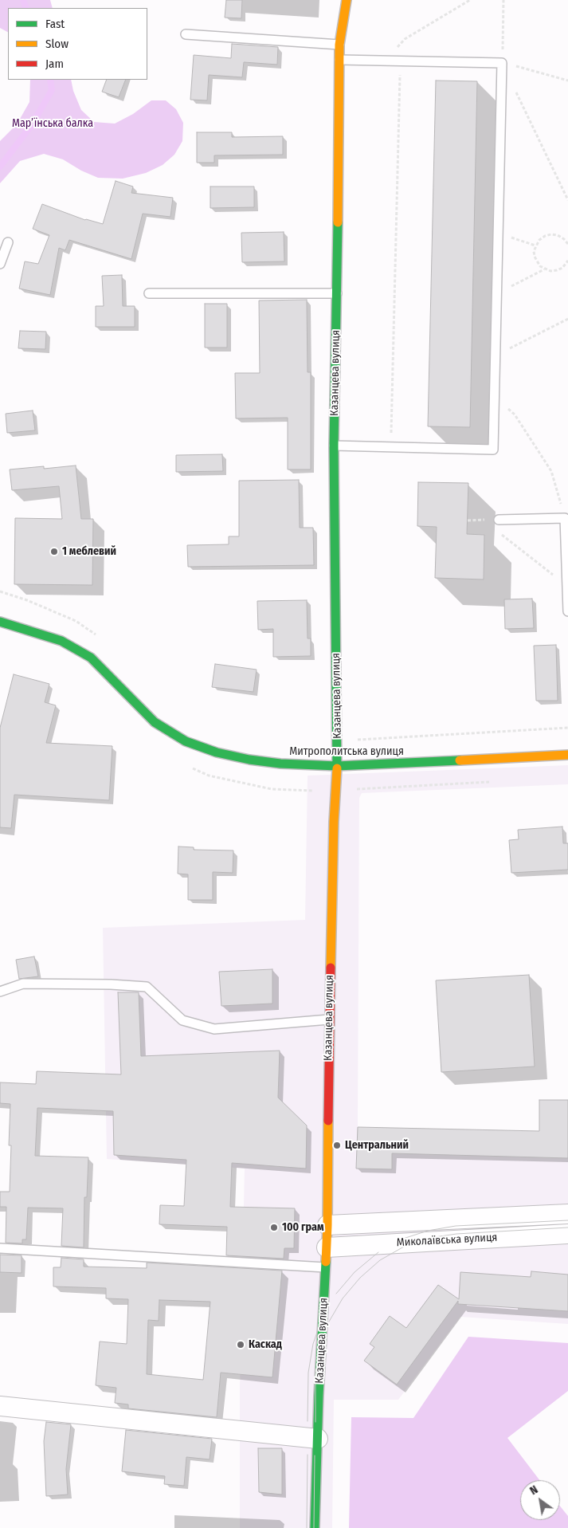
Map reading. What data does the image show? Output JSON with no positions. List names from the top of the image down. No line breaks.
{"streets":{"street":["Казанцева вулиця","Митрополитська вулиця","Миколаївська вулиця"]},"crossings":[["Казанцева вулиця","Митрополитська вулиця"],["Казанцева вулиця","Миколаївська вулиця"]],"parks":["Мар’їнська балка"],"places":["1 меблевий","Центральний","100 грам","Каскад"],"legend":["Fast","Slow","Jam"],"north":"top left"}
